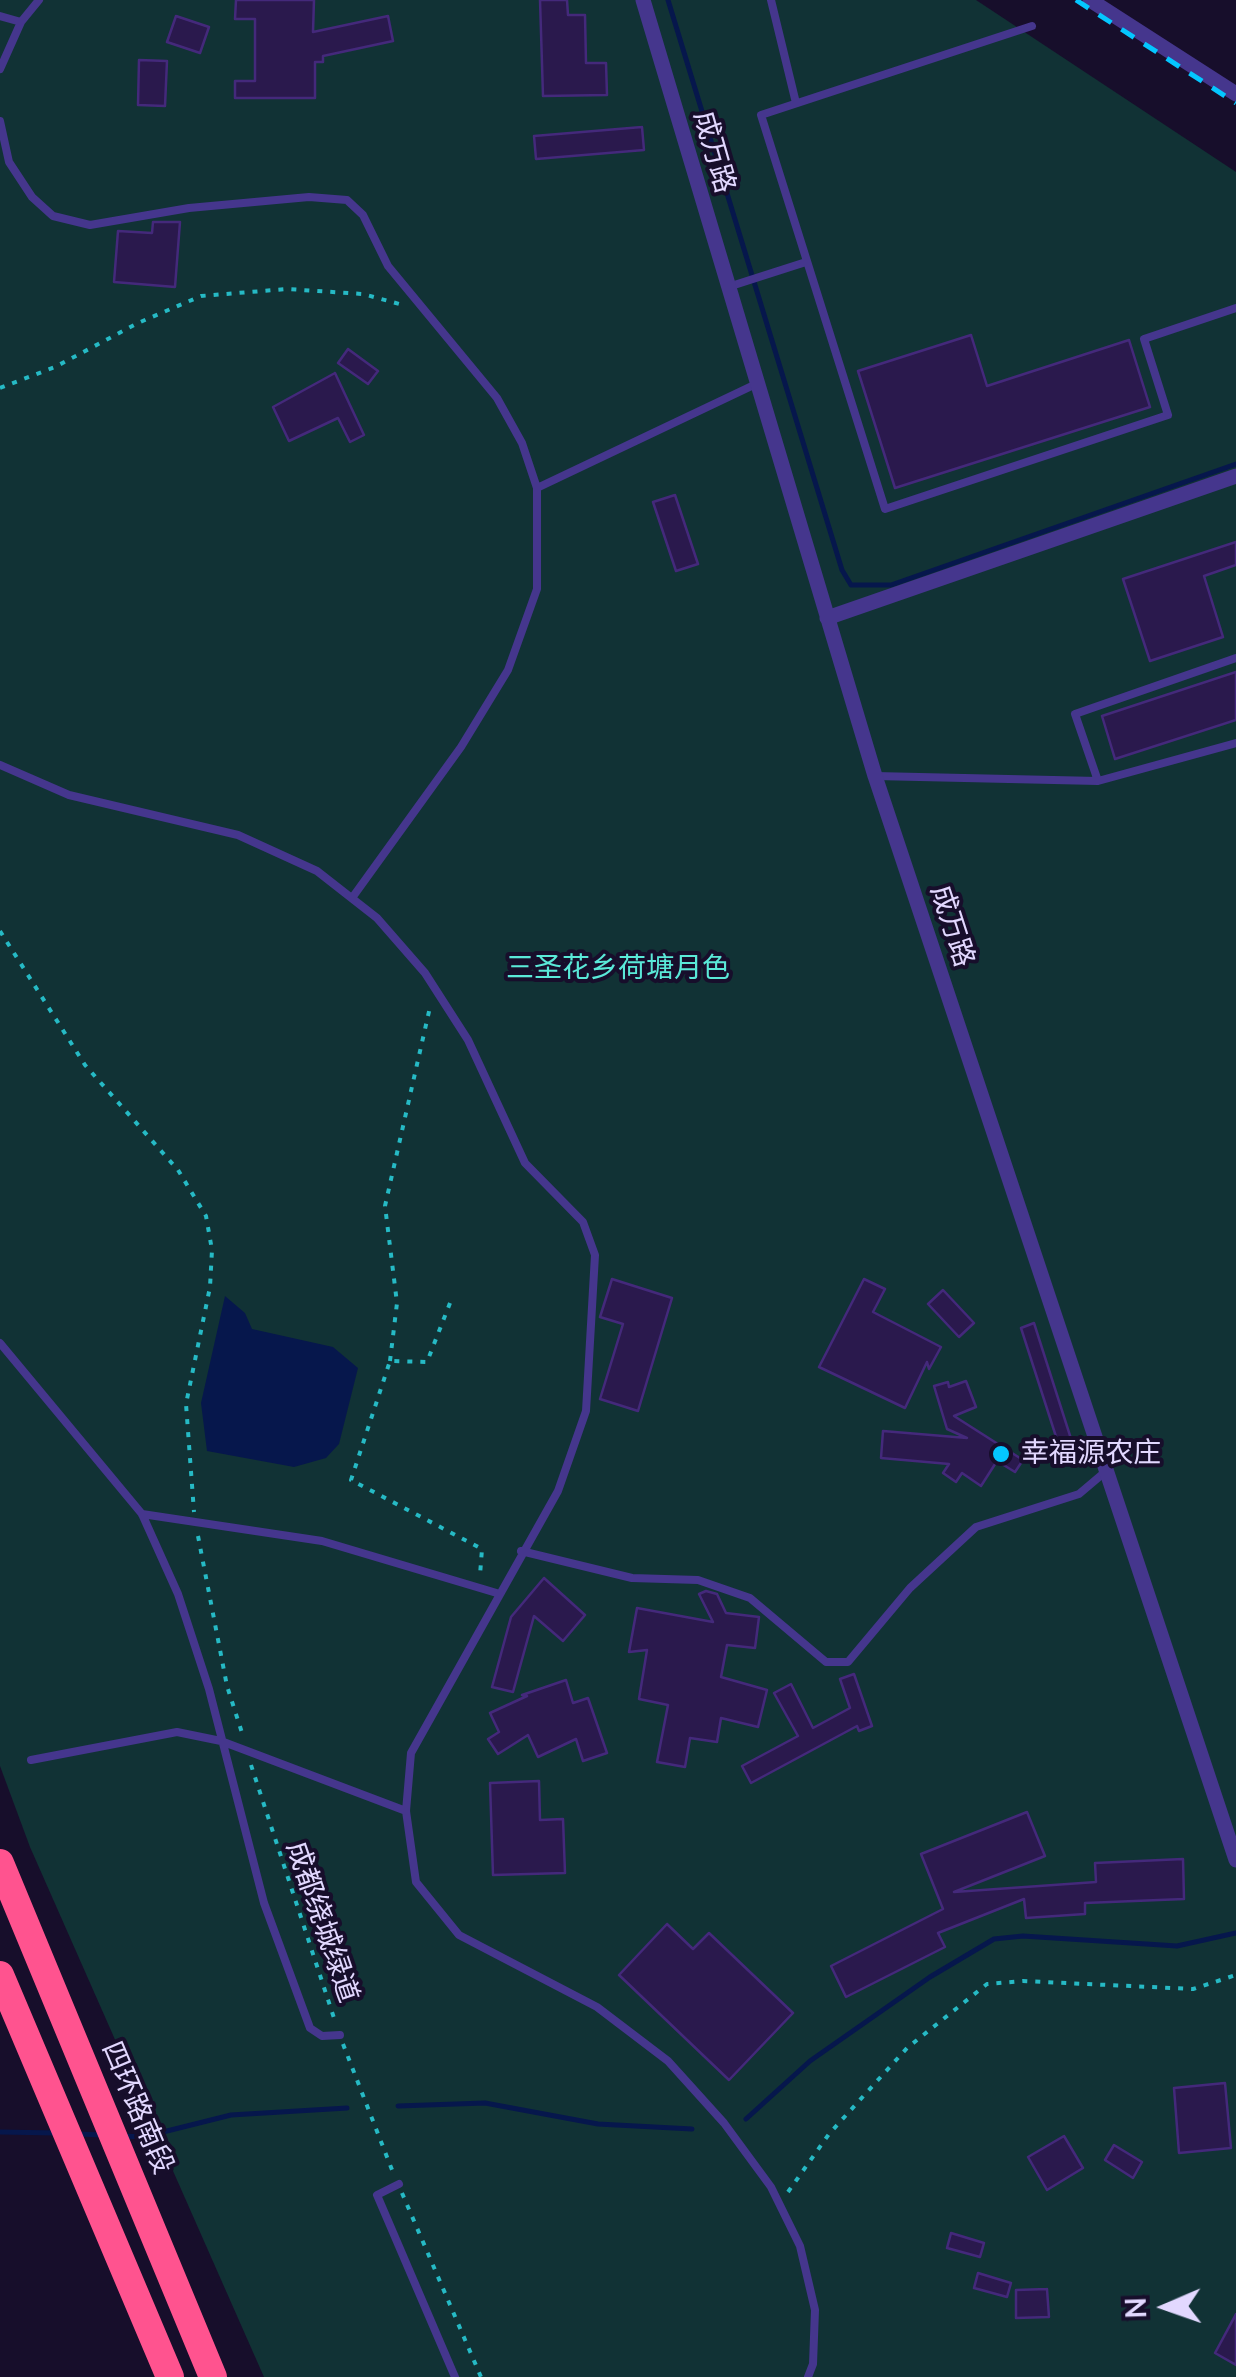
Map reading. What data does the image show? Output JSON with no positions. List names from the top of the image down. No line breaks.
{"streets":{"highway":["四环路南段"],"street":["成万路"],"path":["成都绕城绿道"]},"parks":["三圣花乡荷塘月色"],"places":["幸福源农庄"],"north":"left"}
